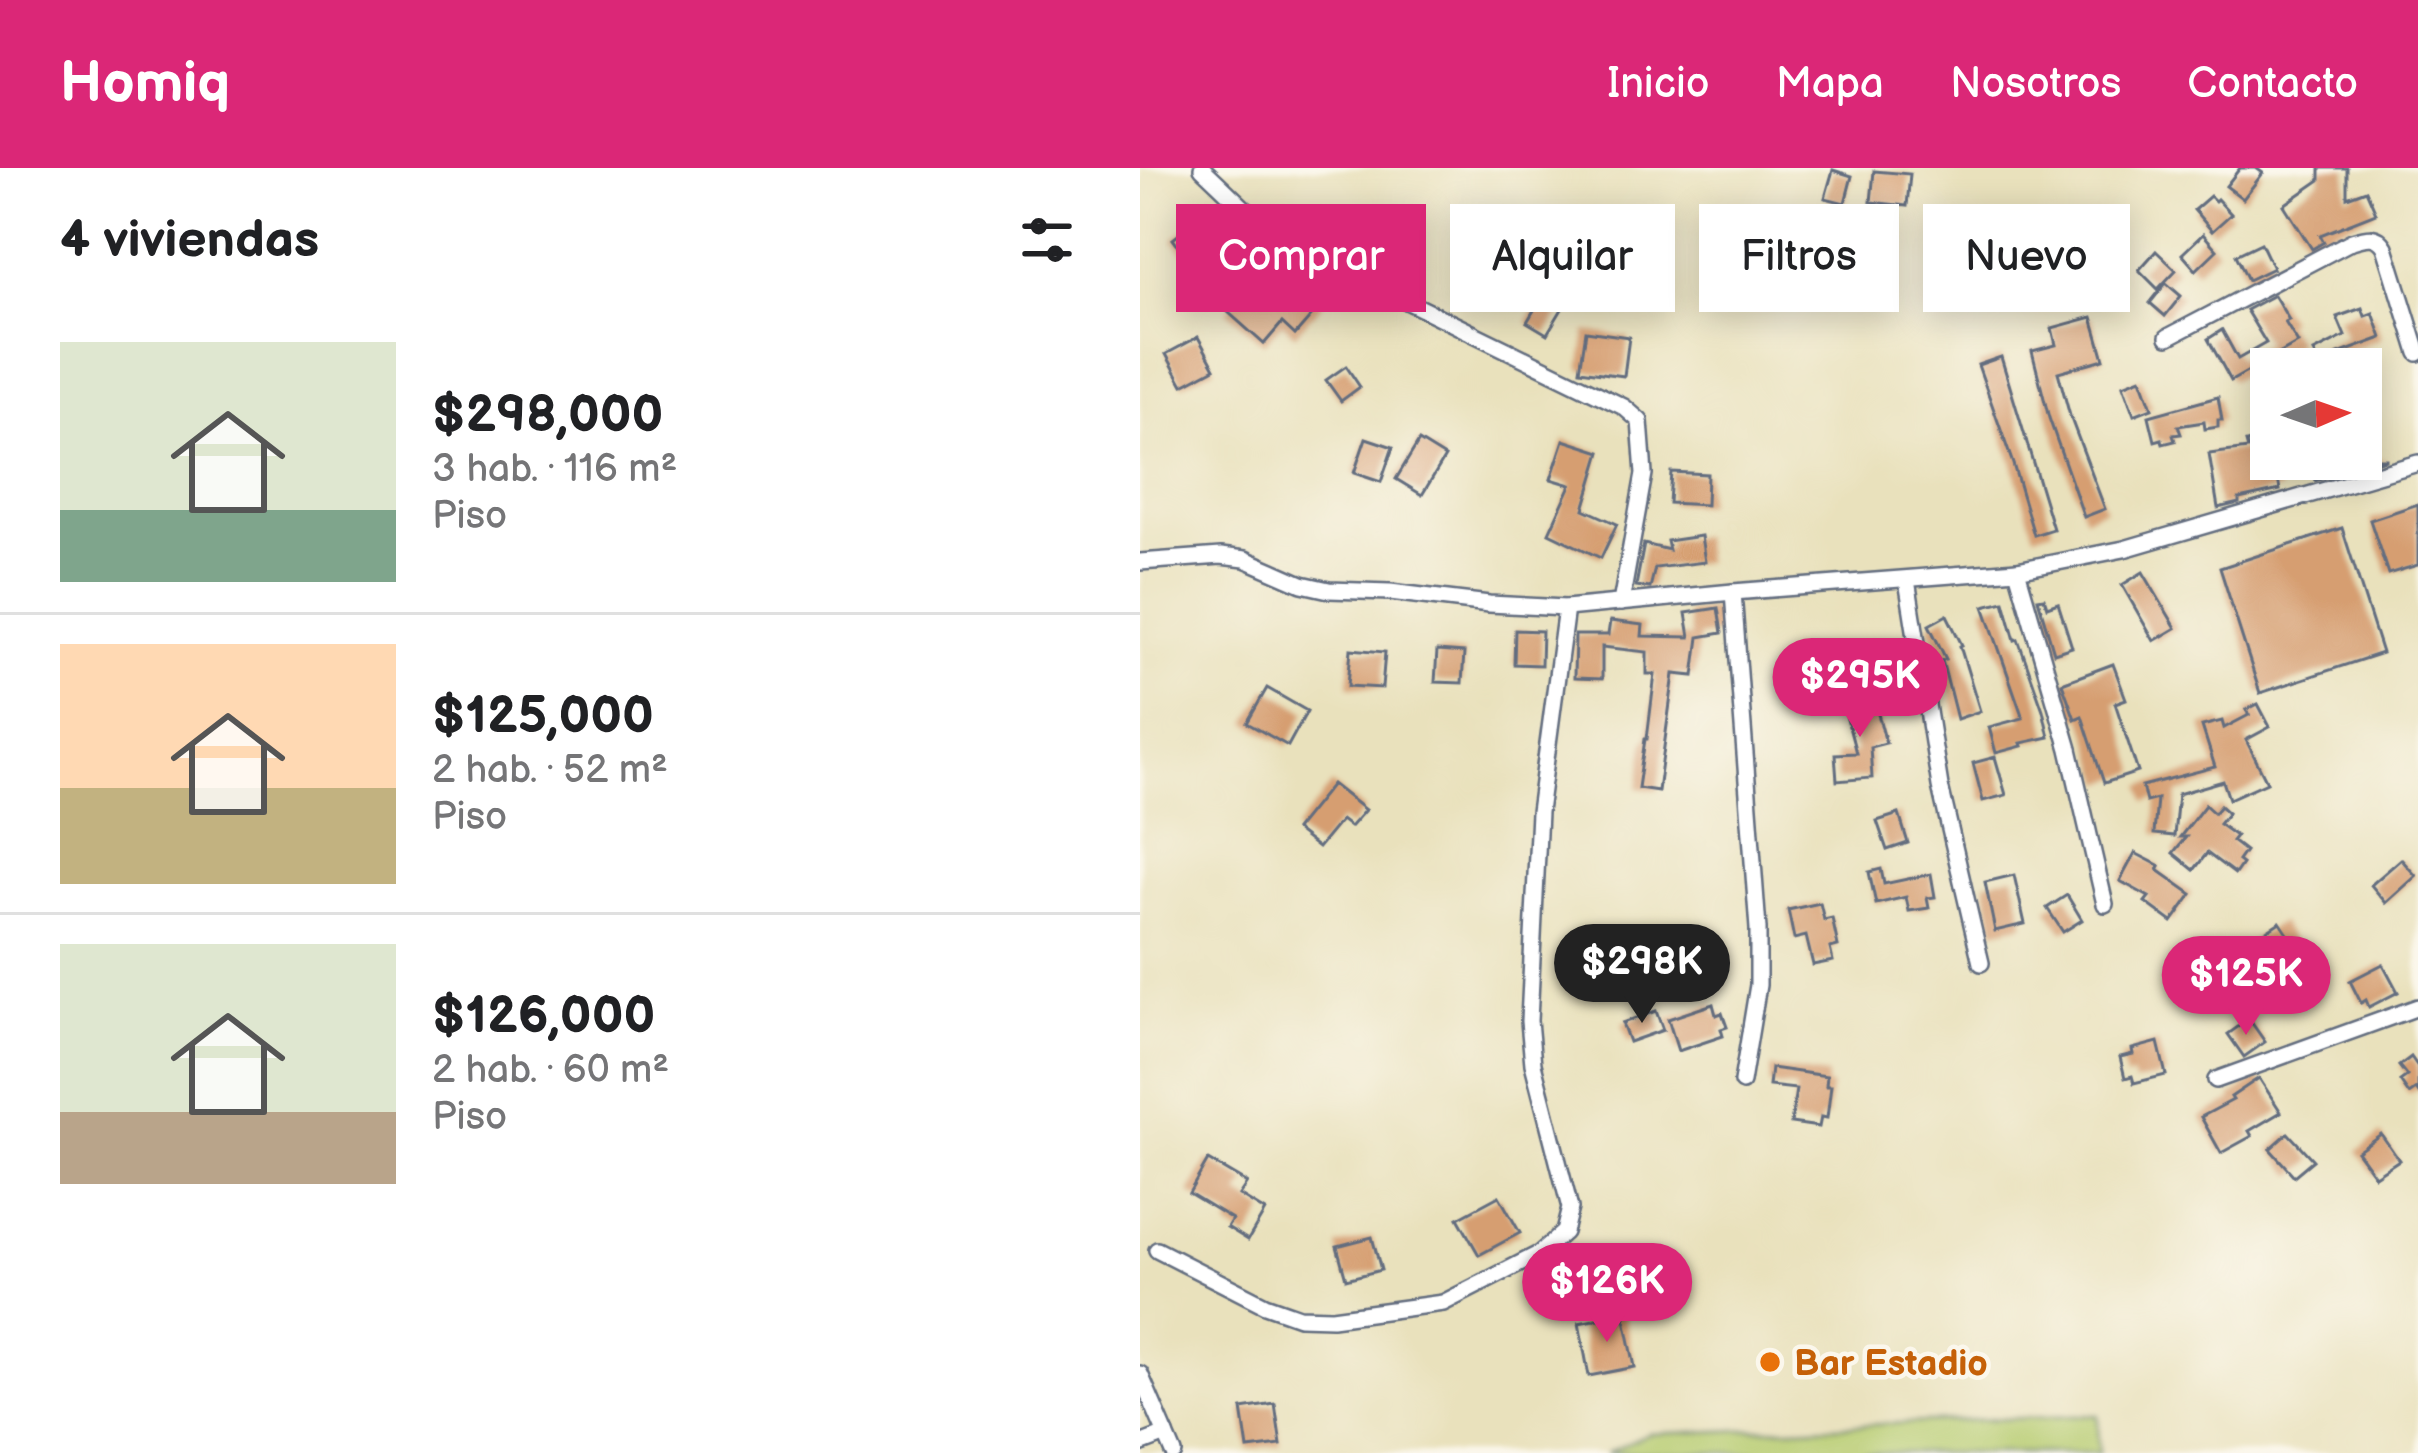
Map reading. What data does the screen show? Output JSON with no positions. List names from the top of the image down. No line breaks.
{"places":["Bar Estadio"],"north":"right","page":{"header":"Homiq","nav":["Inicio","Mapa","Nosotros","Contacto"],"heading":"4 viviendas","chip":["Comprar","Alquilar","Filtros","Nuevo"],"list":[{"name":"$298,000","note":"3 hab. · 116 m² · Piso"},{"name":"$125,000","note":"2 hab. · 52 m² · Piso"},{"name":"$126,000","note":"2 hab. · 60 m² · Piso"}],"price":["$295K","$298K","$125K","$126K"]}}
